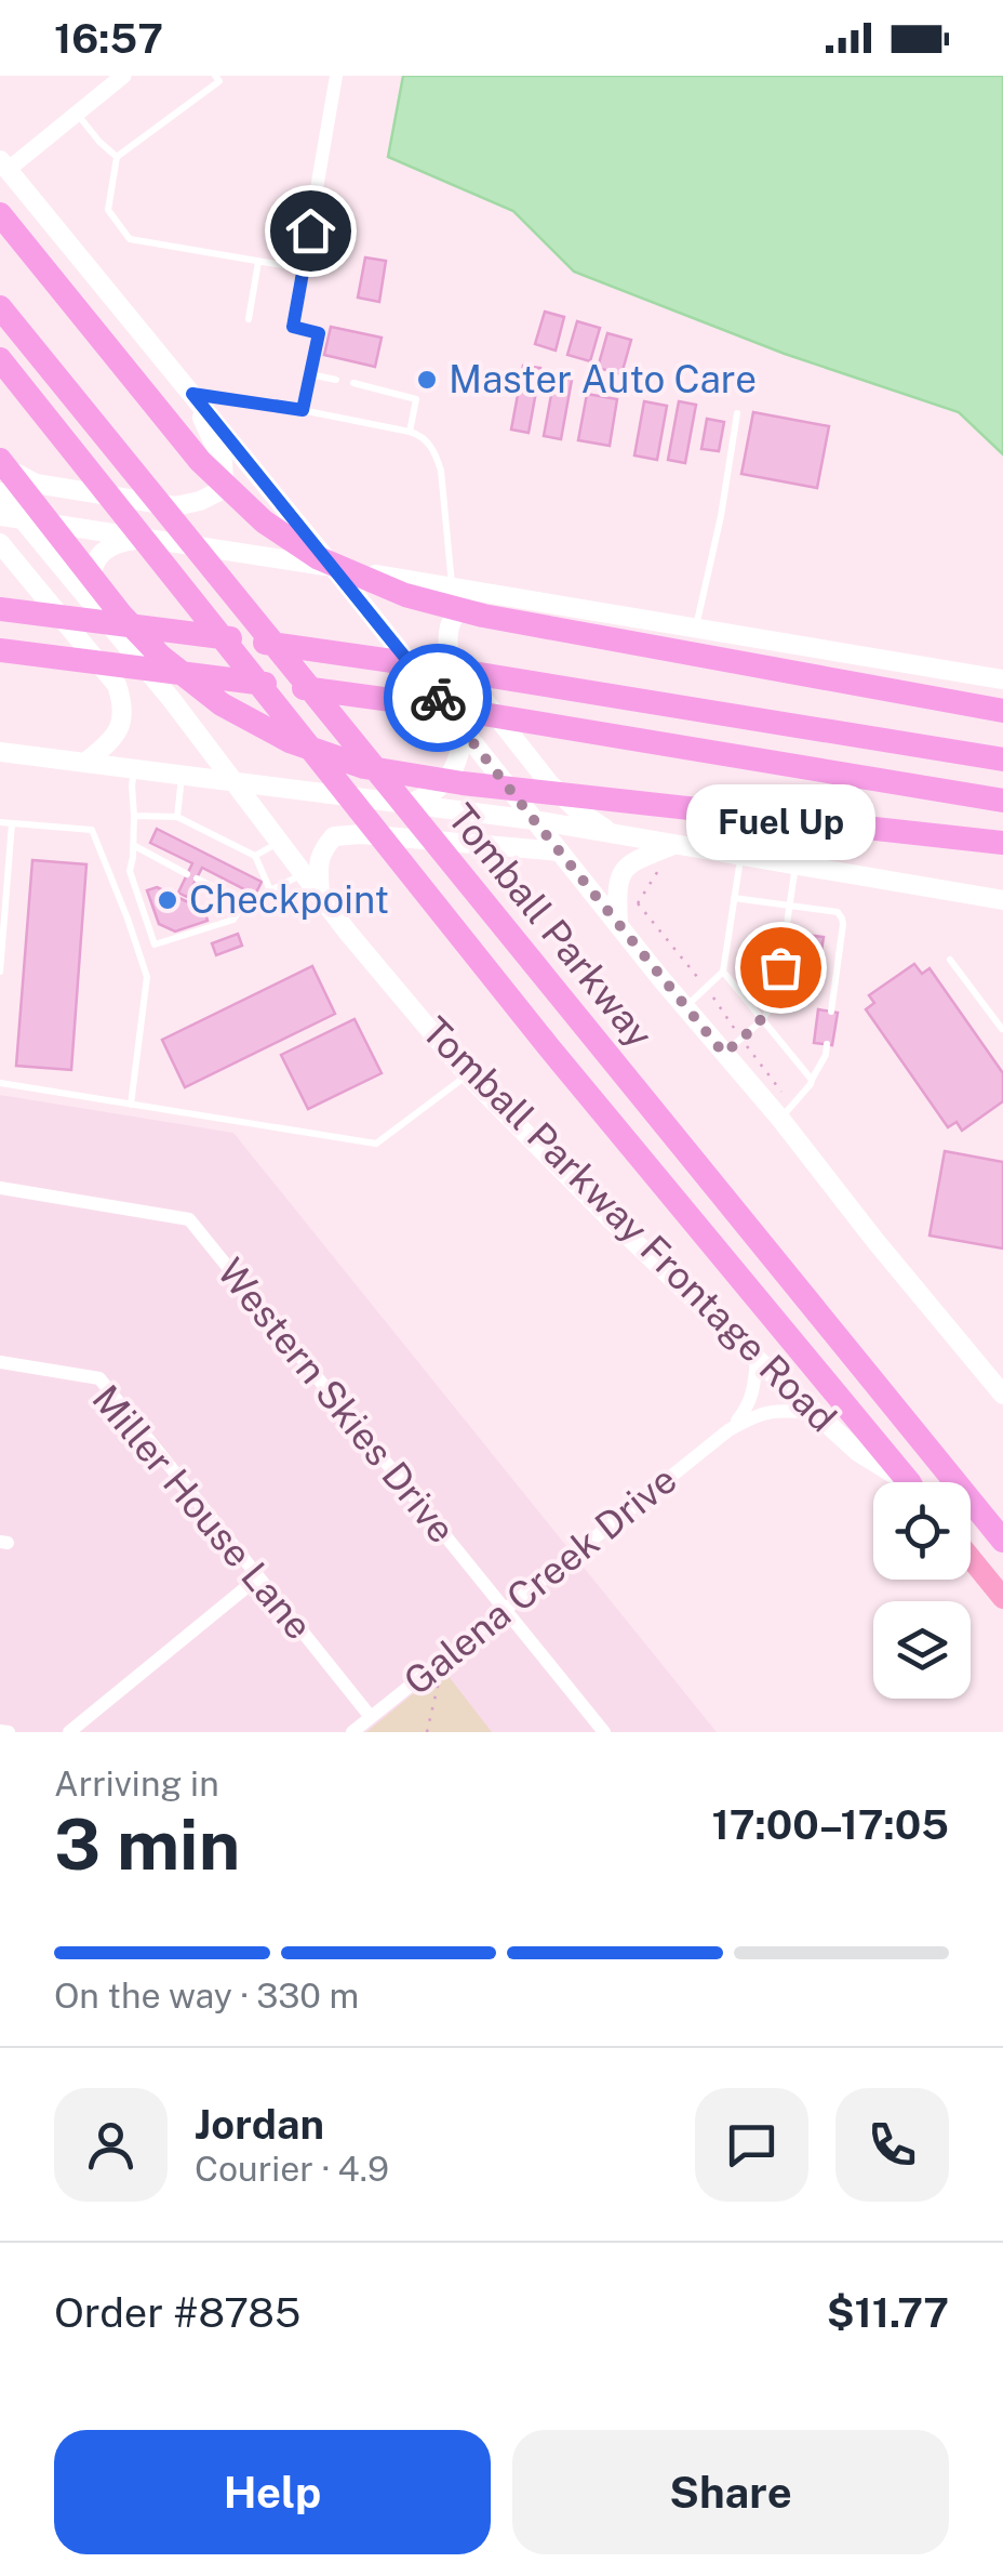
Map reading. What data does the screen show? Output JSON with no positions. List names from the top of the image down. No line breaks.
{"streets":{"highway":["Tomball Parkway"],"main road":["Tomball Parkway Frontage Road"],"street":["Western Skies Drive","Miller House Lane","Galena Creek Drive"]},"crossings":[["Tomball Parkway Frontage Road","Galena Creek Drive"],["Western Skies Drive","Galena Creek Drive"],["Miller House Lane","Galena Creek Drive"]],"places":["Master Auto Care","Checkpoint","Fuel Up"],"page":{"status":"16:57","bubble":"Fuel Up","heading":["3 min","Arriving in","17:00–17:05"],"panel":["Jordan","Courier · 4.9","Order #8785","$11.77"],"bar":"On the way · 330 m","buttons":["Help","Share"]}}
